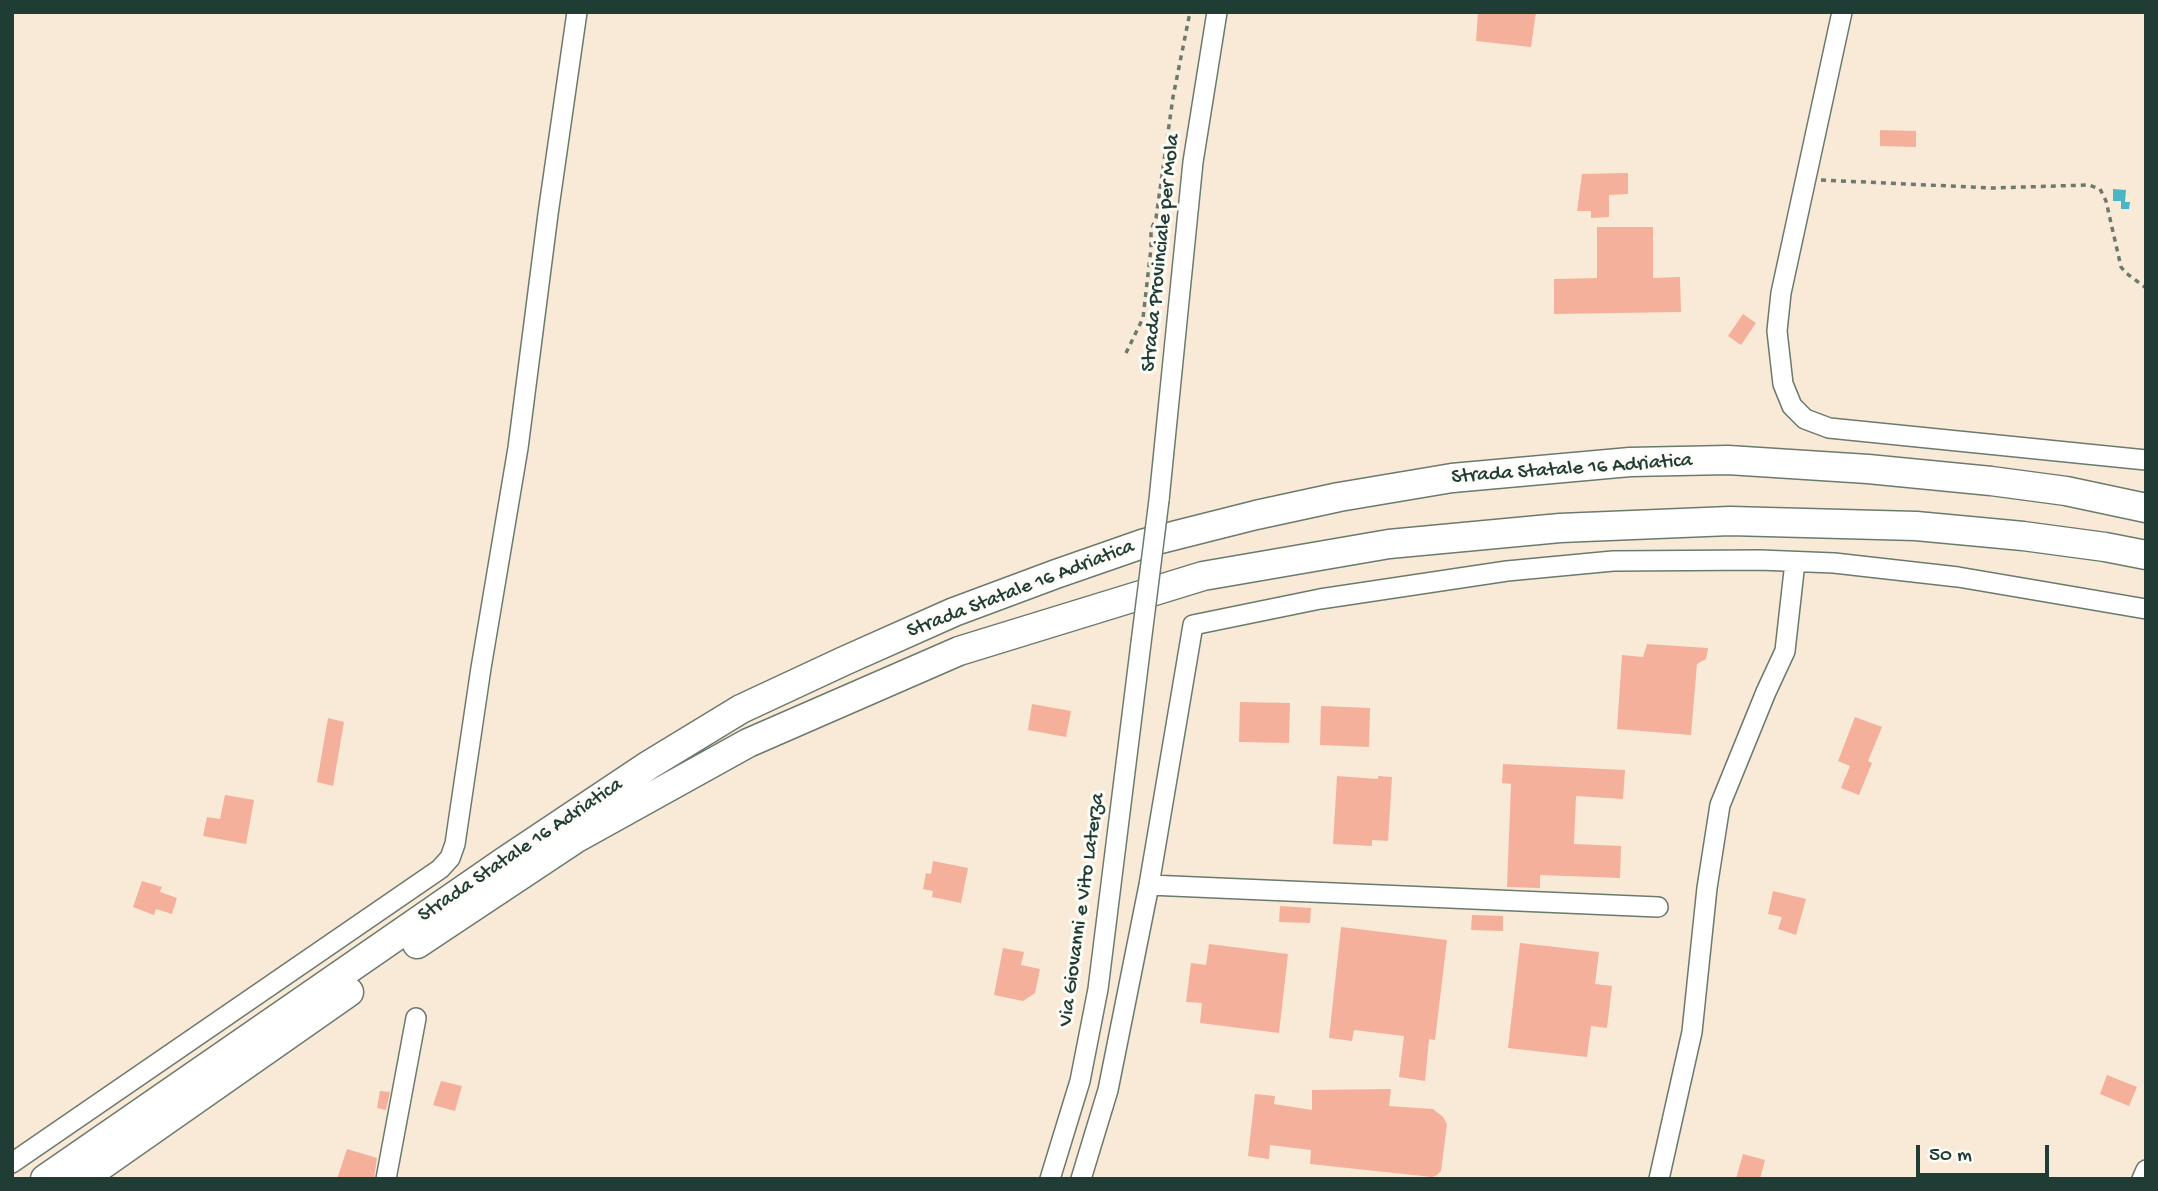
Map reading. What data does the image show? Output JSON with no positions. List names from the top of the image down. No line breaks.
{"streets":{"highway":["Strada Statale 16 Adriatica"],"street":["Strada Provinciale per Mola","Via Giovanni e Vito Laterza"]},"crossings":[["Strada Provinciale per Mola","Via Giovanni e Vito Laterza"]],"scale_bar":"50 m"}
